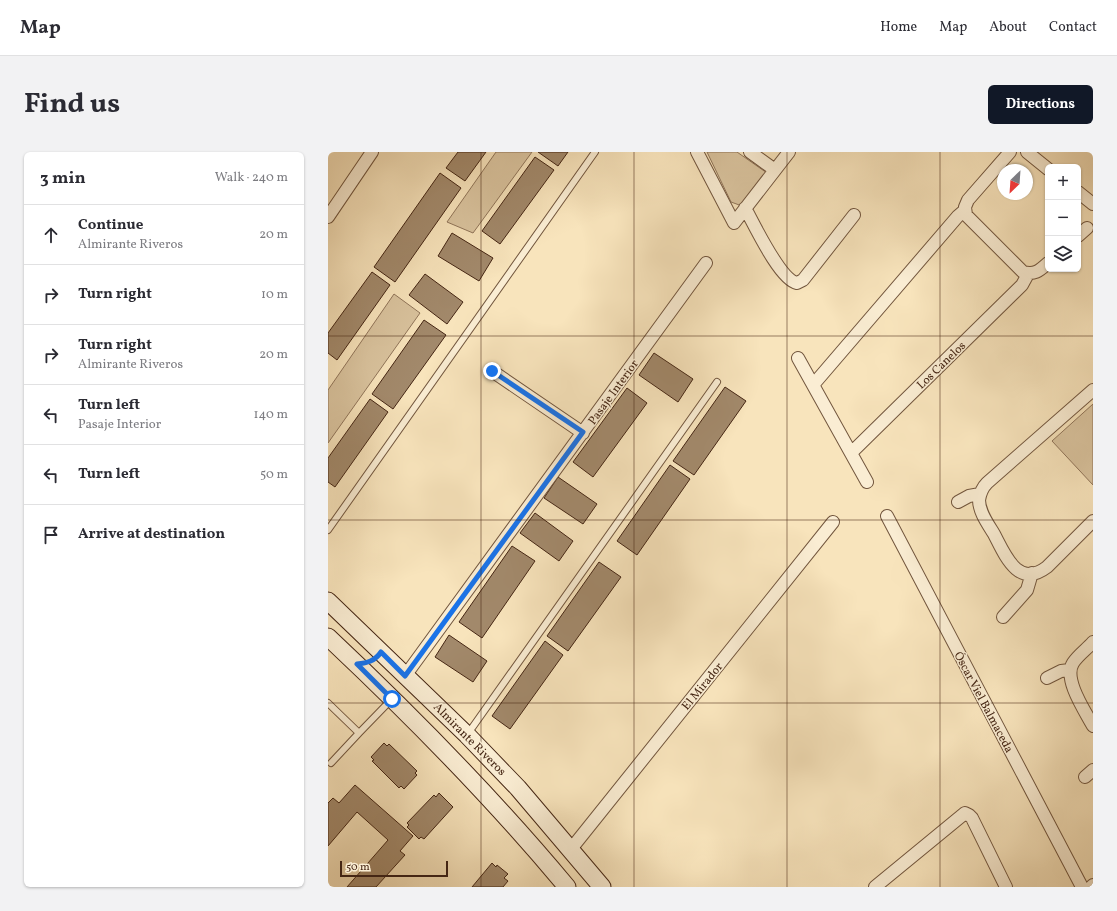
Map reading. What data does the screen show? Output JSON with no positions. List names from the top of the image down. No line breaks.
{"streets":{"main road":["Almirante Riveros"],"street":["Los Canelos","Pasaje Interior","El Mirador","Óscar Viel Balmaceda"]},"crossings":[["Pasaje Interior","Almirante Riveros"],["El Mirador","Almirante Riveros"]],"scale_bar":"50 m","north":"bottom left","page":{"header":"Map","nav":["Home","Map","About","Contact"],"title":"Find us","buttons":"Directions","heading":["3 min","Walk · 240 m"],"map_buttons":["+","−"],"list":[["Continue","Almirante Riveros","20 m"],["Turn right","10 m"],["Turn right","Almirante Riveros","20 m"],["Turn left","Pasaje Interior","140 m"],["Turn left","50 m"],"Arrive at destination"],"scale":"50 m"}}
